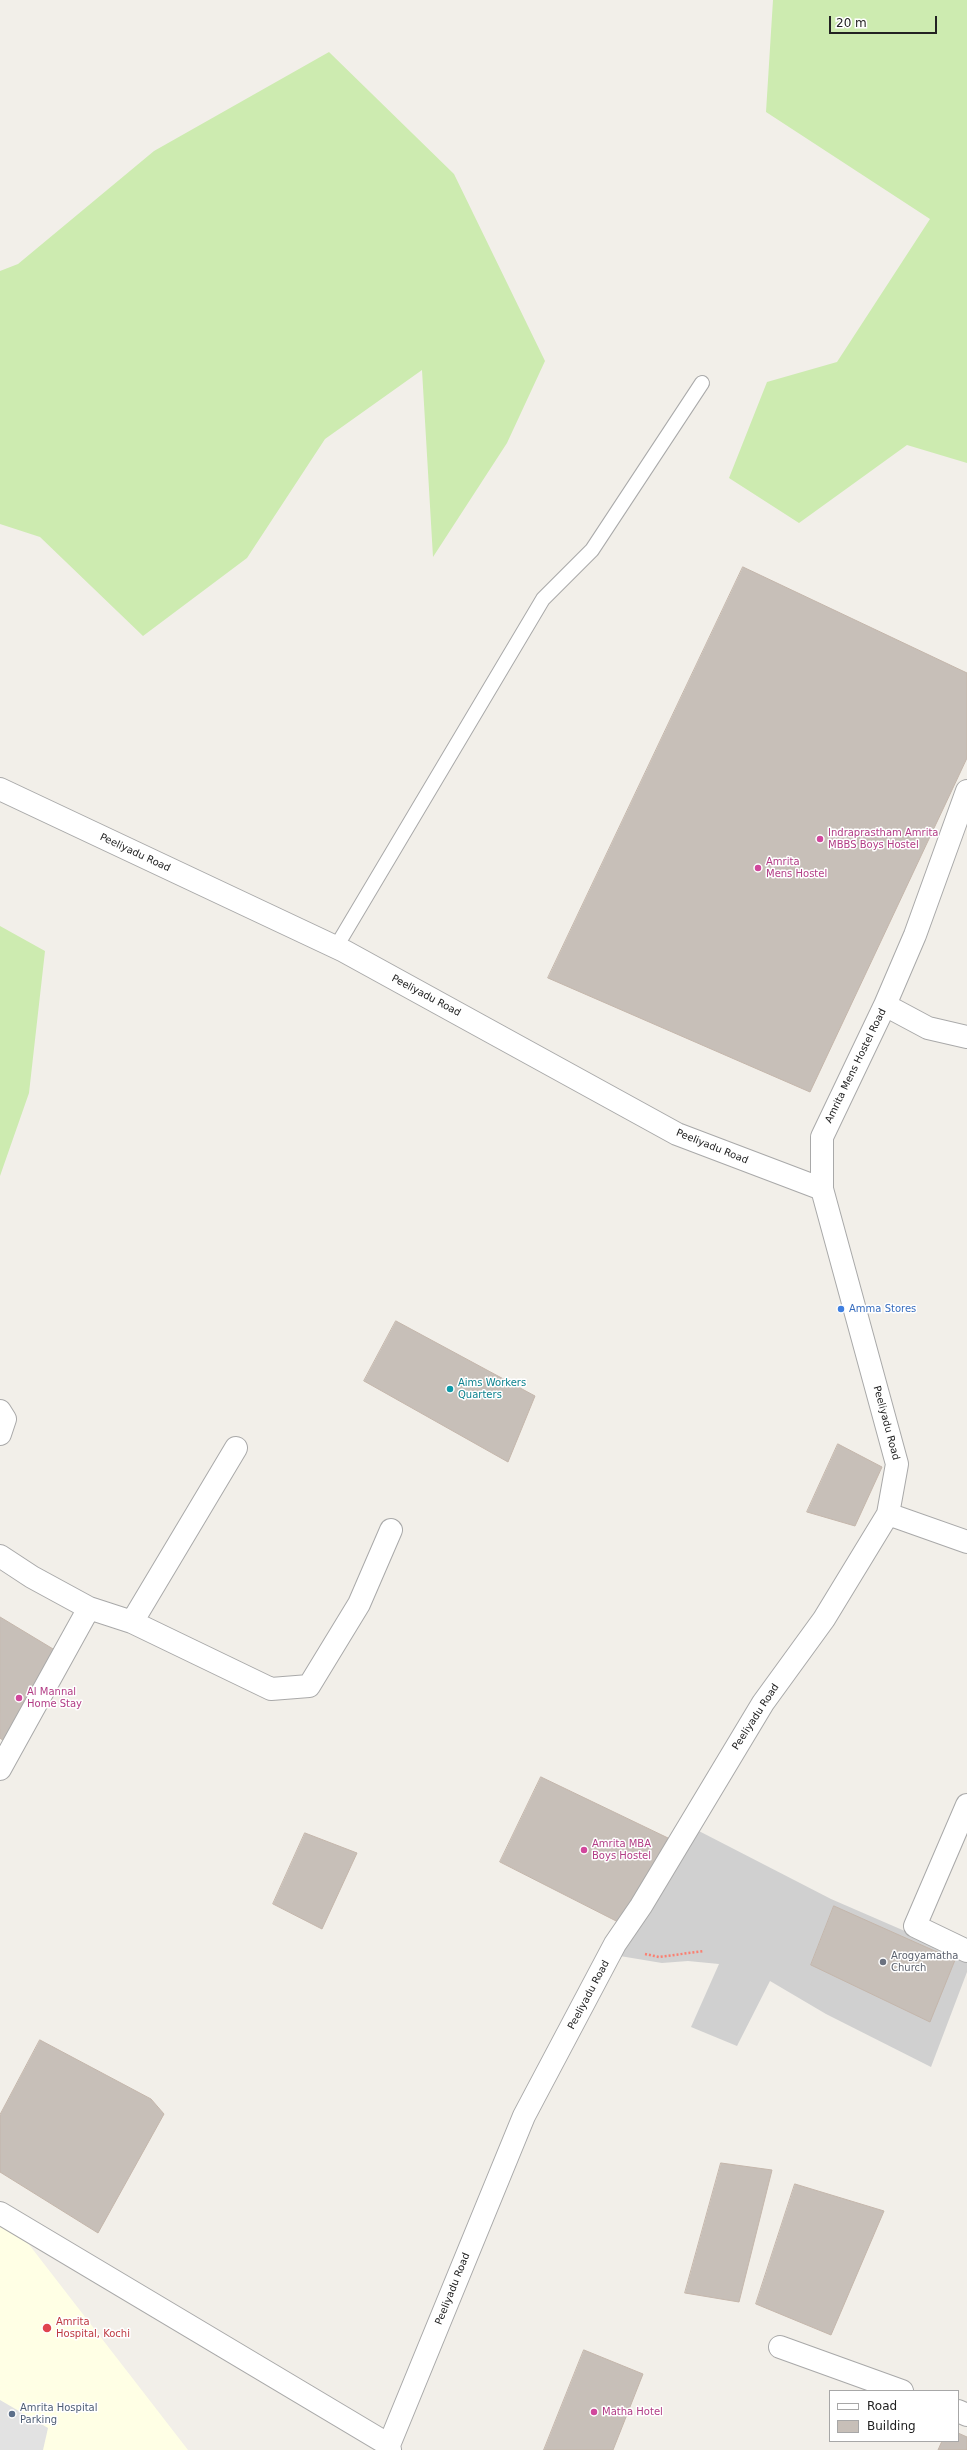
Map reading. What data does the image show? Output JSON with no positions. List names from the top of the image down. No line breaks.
{"streets":{"street":["Peeliyadu Road","Amrita Mens Hostel Road"]},"crossings":[["Peeliyadu Road","Amrita Mens Hostel Road"]],"places":["Indraprastham Amrita MBBS Boys Hostel","Amrita Mens Hostel","Amma Stores","Aims Workers Quarters","Al Mannal Home Stay","Amrita MBA Boys Hostel","Arogyamatha Church","Amrita Hospital, Kochi","Matha Hotel","Amrita Hospital Parking"],"legend":["Road","Building"],"scale_bar":"20 m"}
